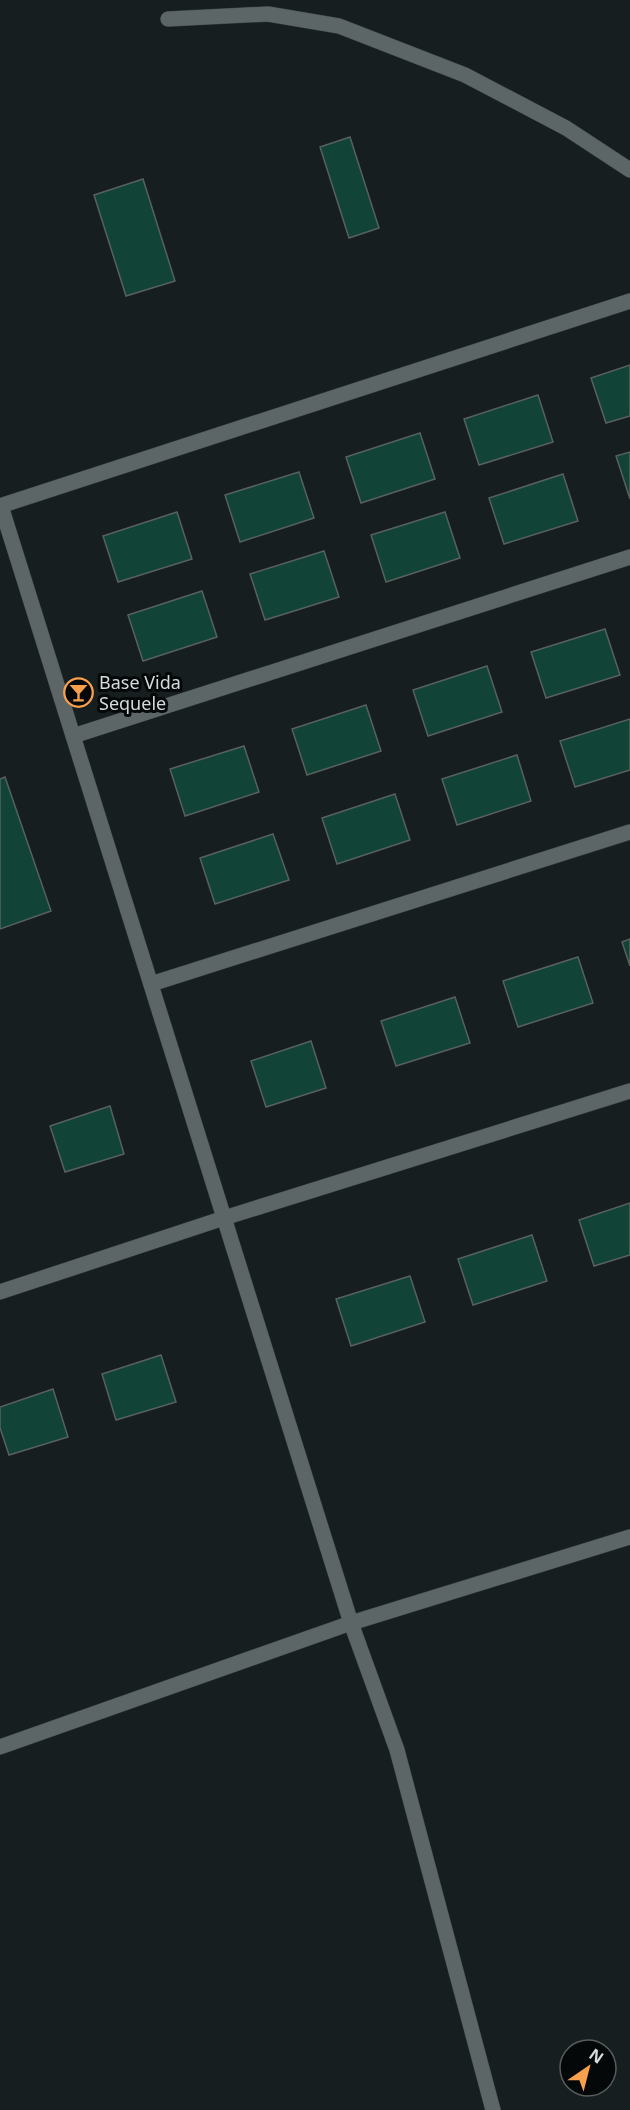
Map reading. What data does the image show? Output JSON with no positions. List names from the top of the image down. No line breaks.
{"places":{"bar":["Base Vida Sequele"]},"north":"top right"}
